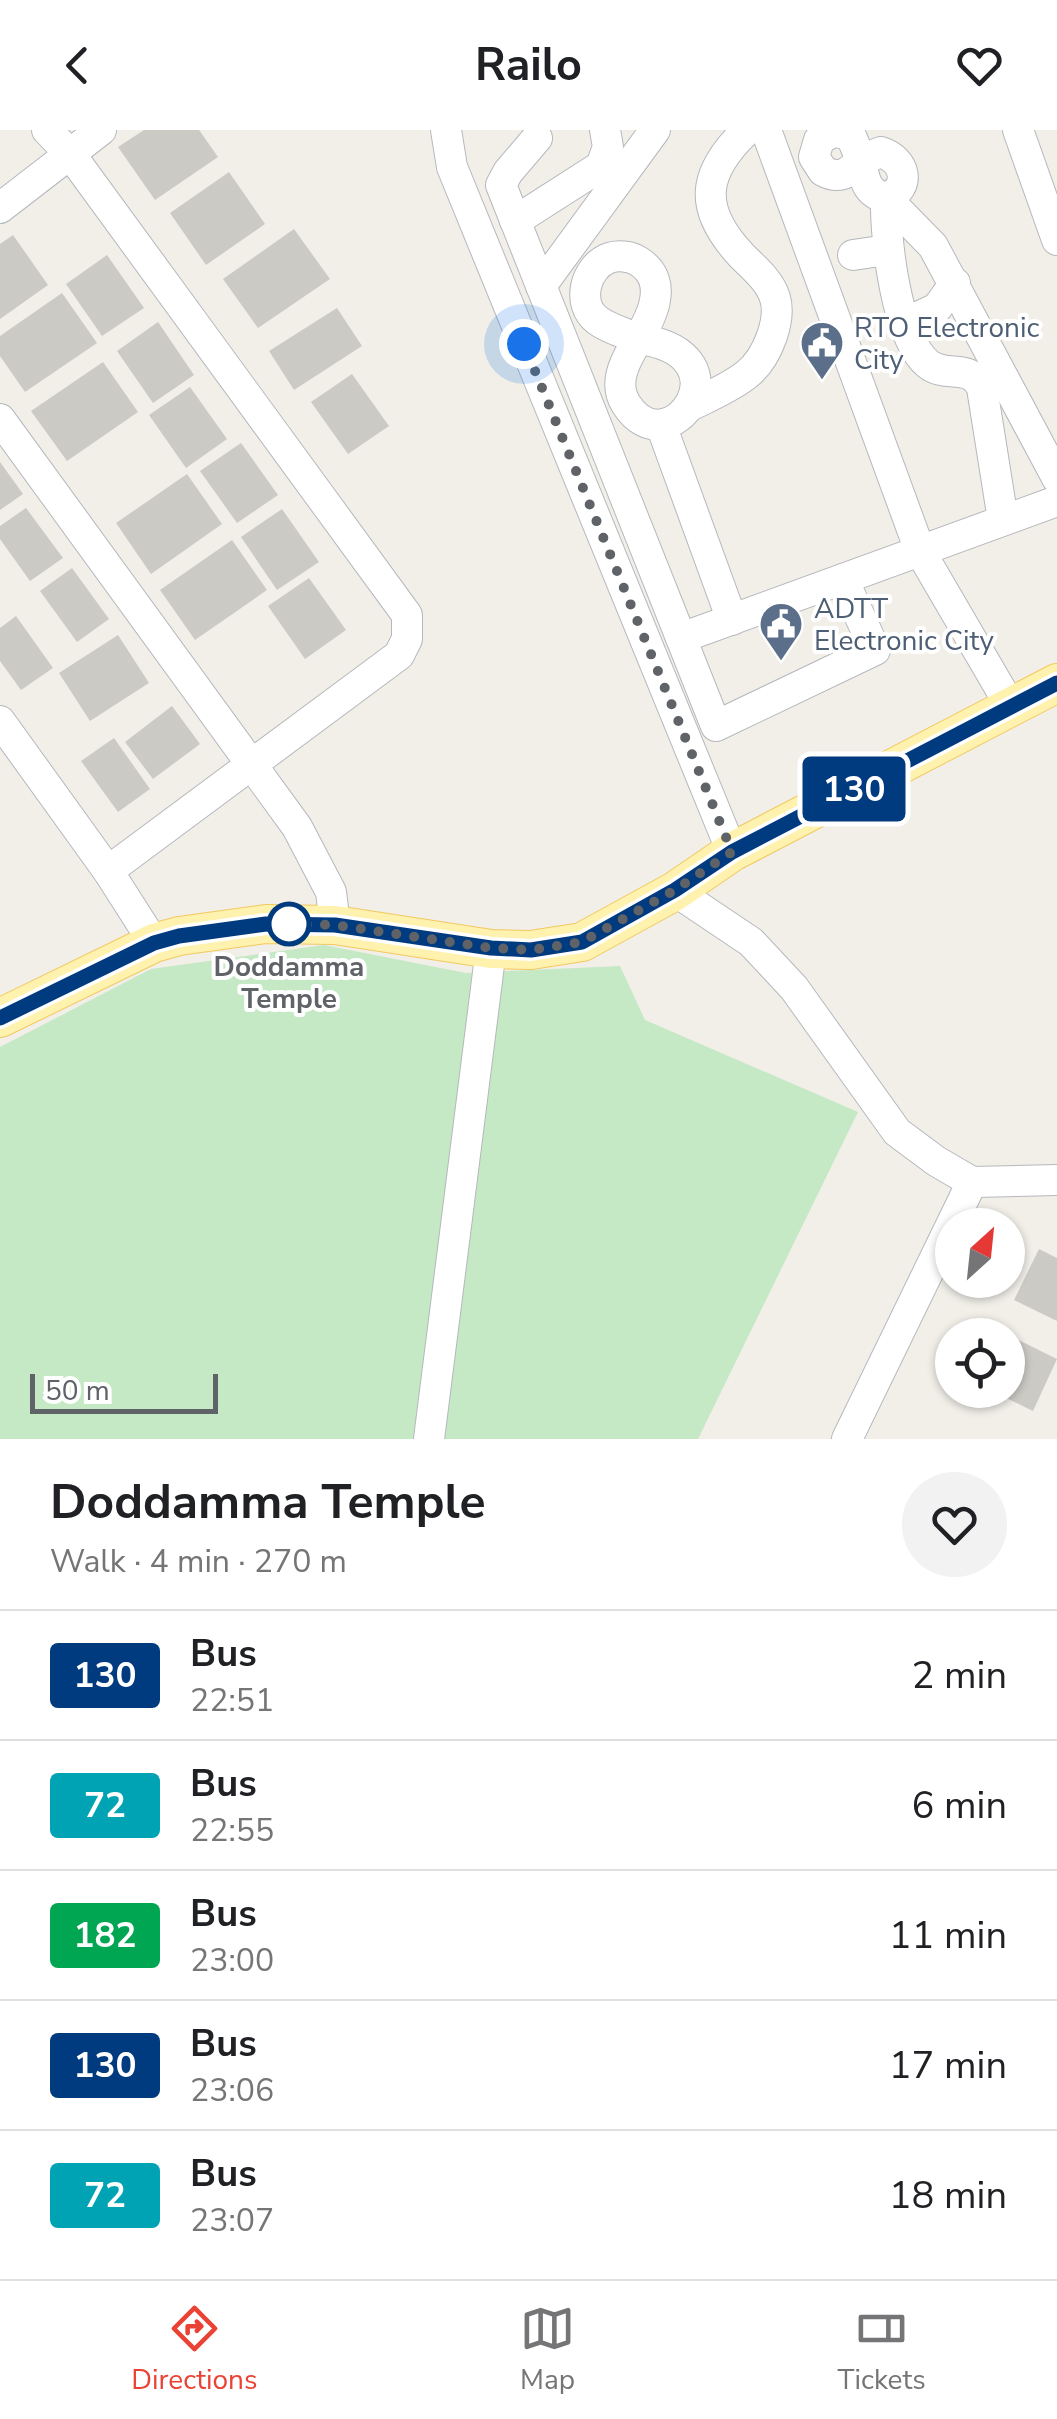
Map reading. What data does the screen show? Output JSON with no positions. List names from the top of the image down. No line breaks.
{"places":{"public building":["RTO Electronic City","ADTT Electronic City"],"other":["Doddamma Temple"]},"lines":["bus line 130"],"scale_bar":"50 m","north":"top right","page":{"header":"Railo","on_map":"130","scale":"50 m","heading":["Doddamma Temple","Walk · 4 min · 270 m"],"list":[{"mark":"130","name":"Bus","note":"22:51","value":"2 min"},{"mark":"72","name":"Bus","note":"22:55","value":"6 min"},{"mark":"182","name":"Bus","note":"23:00","value":"11 min"},{"mark":"130","name":"Bus","note":"23:06","value":"17 min"},{"mark":"72","name":"Bus","note":"23:07","value":"18 min"}],"tabs":["Directions","Map","Tickets"]}}
